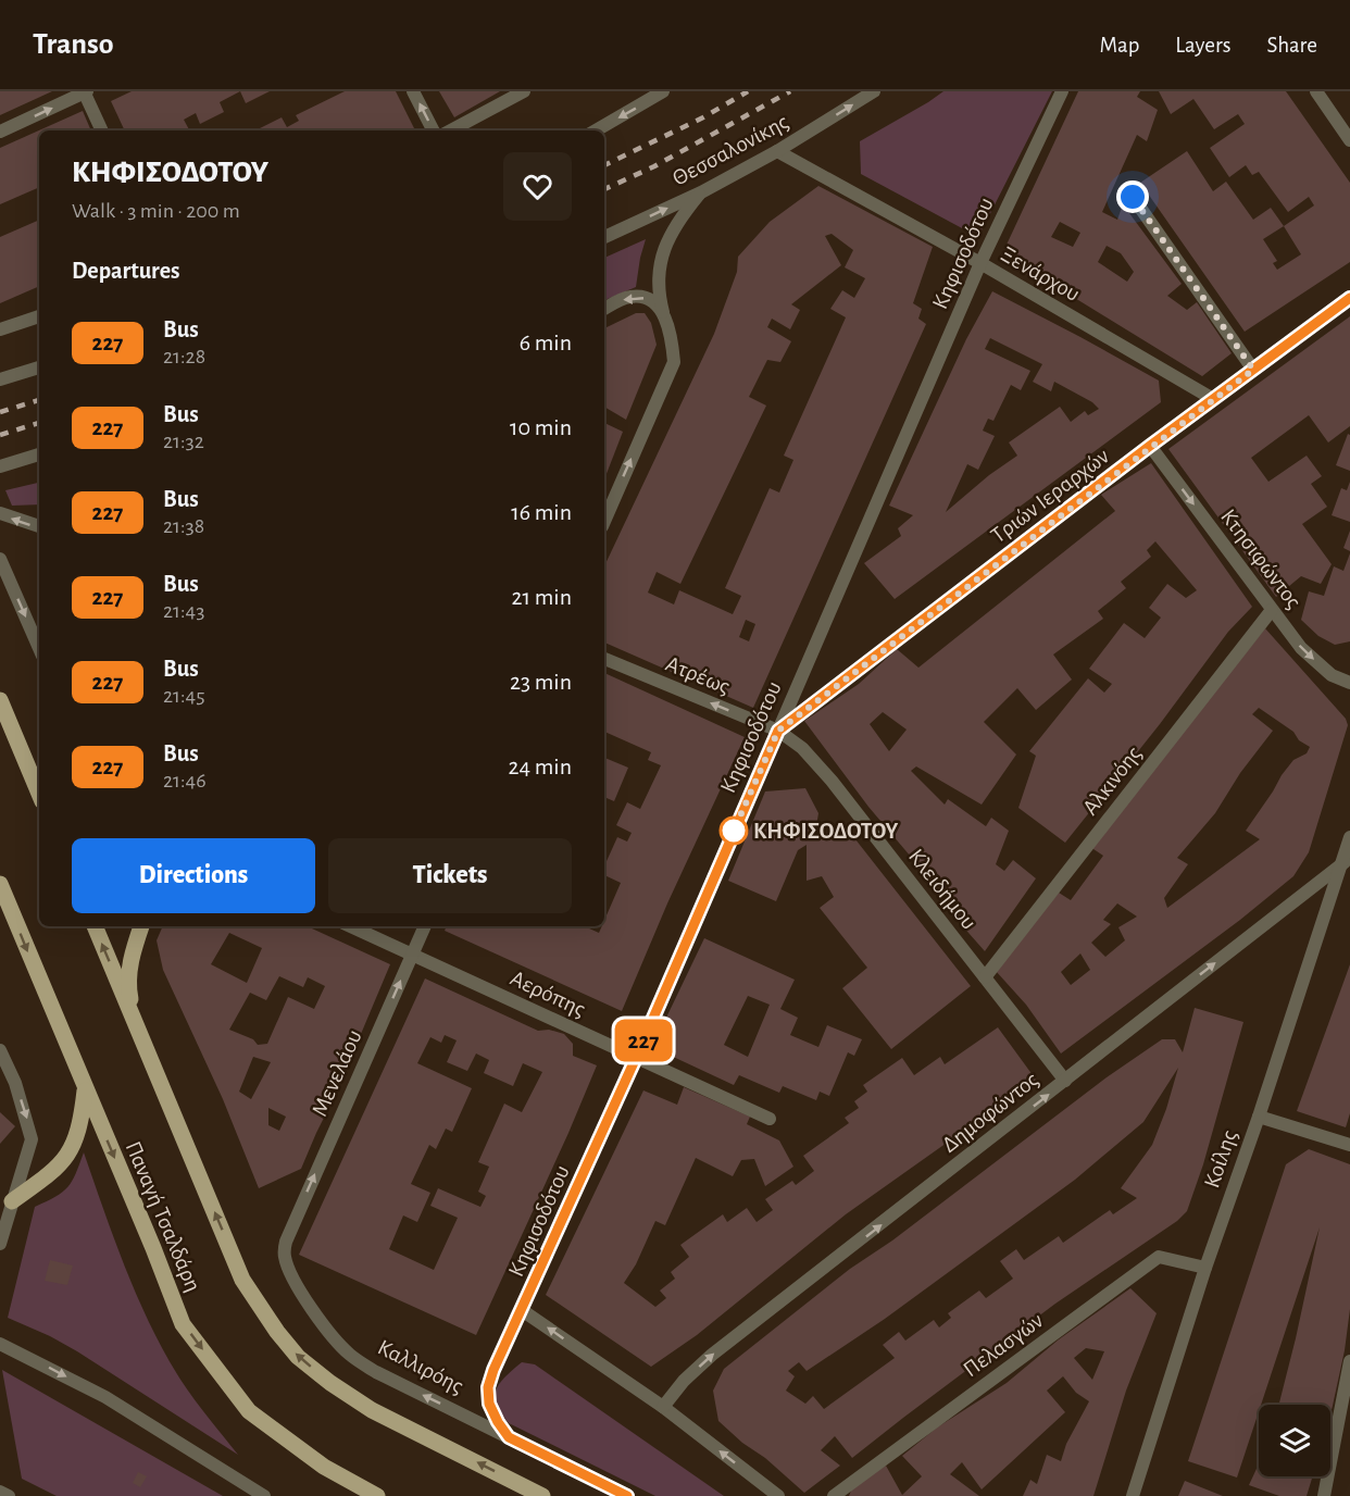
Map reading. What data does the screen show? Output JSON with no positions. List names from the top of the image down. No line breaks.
{"streets":{"main road":["Παναγή Τσαλδάρη"],"street":["Θεσσαλονίκης","Κηφισοδότου","Ξενάρχου","Τριών Ιεραρχών","Κτησιφώντος","Ατρέως","Αλκινόης","Κλειδήμου","Αερόπης","Μενελάου","Δημοφώντος","Κοίλης","Πελασγών","Καλλιρόης"]},"crossings":[["Θεσσαλονίκης","Ξενάρχου"],["Κηφισοδότου","Ξενάρχου"],["Κηφισοδότου","Τριών Ιεραρχών"],["Κηφισοδότου","Ατρέως"],["Κηφισοδότου","Κλειδήμου"],["Κηφισοδότου","Αερόπης"],["Κηφισοδότου","Καλλιρόης"],["Ξενάρχου","Τριών Ιεραρχών"],["Τριών Ιεραρχών","Κτησιφώντος"],["Τριών Ιεραρχών","Ατρέως"],["Τριών Ιεραρχών","Κλειδήμου"],["Κτησιφώντος","Αλκινόης"],["Ατρέως","Κλειδήμου"],["Αλκινόης","Κλειδήμου"],["Κλειδήμου","Δημοφώντος"],["Αερόπης","Μενελάου"],["Μενελάου","Καλλιρόης"],["Δημοφώντος","Κοίλης"],["Κοίλης","Πελασγών"]],"one_way":["Κτησιφώντος","Ατρέως","Μενελάου","Δημοφώντος","Καλλιρόης"],"places":["ΚΗΦΙΣΟΔΟΤΟΥ"],"lines":["bus line 227"],"page":{"header":"Transo","nav":["Map","Layers","Share"],"on_map":"227","heading":[["ΚΗΦΙΣΟΔΟΤΟΥ","Walk · 3 min · 200 m"],"Departures"],"list":[{"mark":"227","name":"Bus","note":"21:28","value":"6 min"},{"mark":"227","name":"Bus","note":"21:32","value":"10 min"},{"mark":"227","name":"Bus","note":"21:38","value":"16 min"},{"mark":"227","name":"Bus","note":"21:43","value":"21 min"},{"mark":"227","name":"Bus","note":"21:45","value":"23 min"},{"mark":"227","name":"Bus","note":"21:46","value":"24 min"}],"buttons":["Directions","Tickets"]}}
